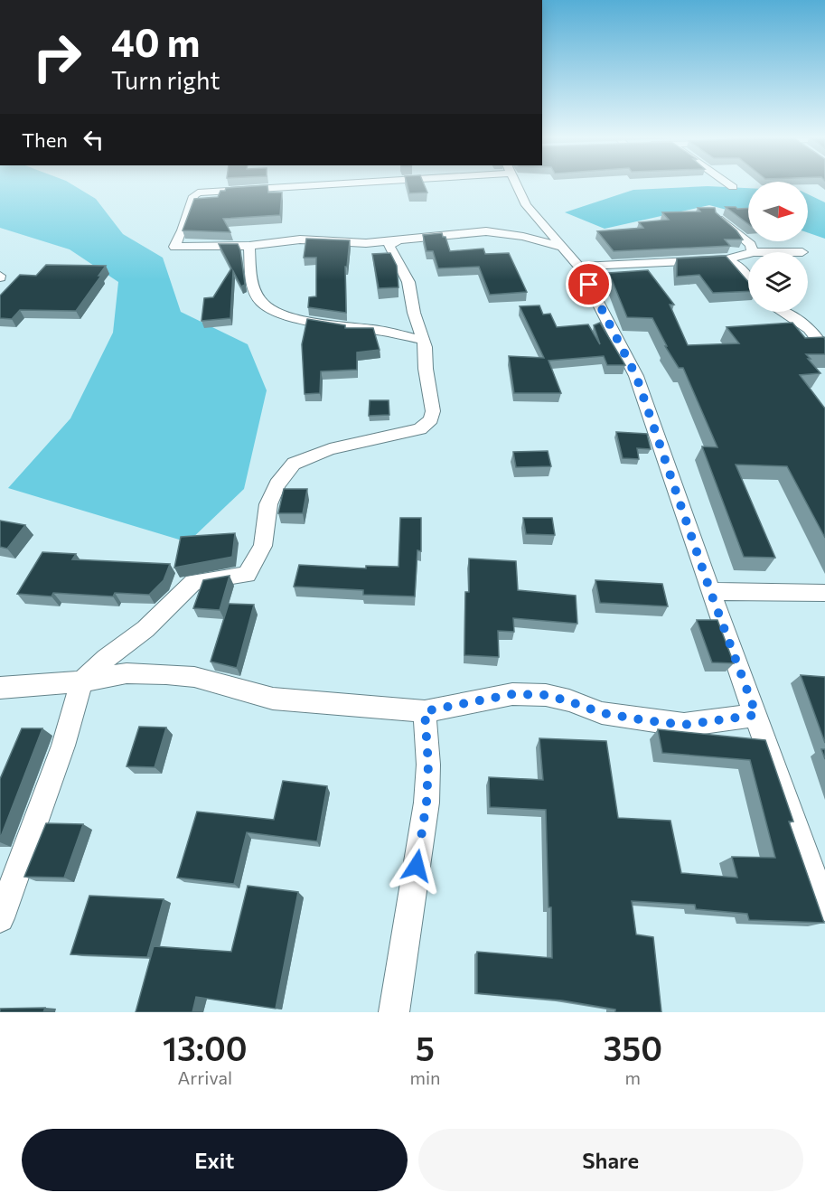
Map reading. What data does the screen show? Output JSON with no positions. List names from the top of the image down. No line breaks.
{"north":"right","page":{"turn":["40 m","Turn right"],"then":"Then","eta":["13:00","Arrival","5","min","350","m"],"buttons":["Exit","Share"]}}
